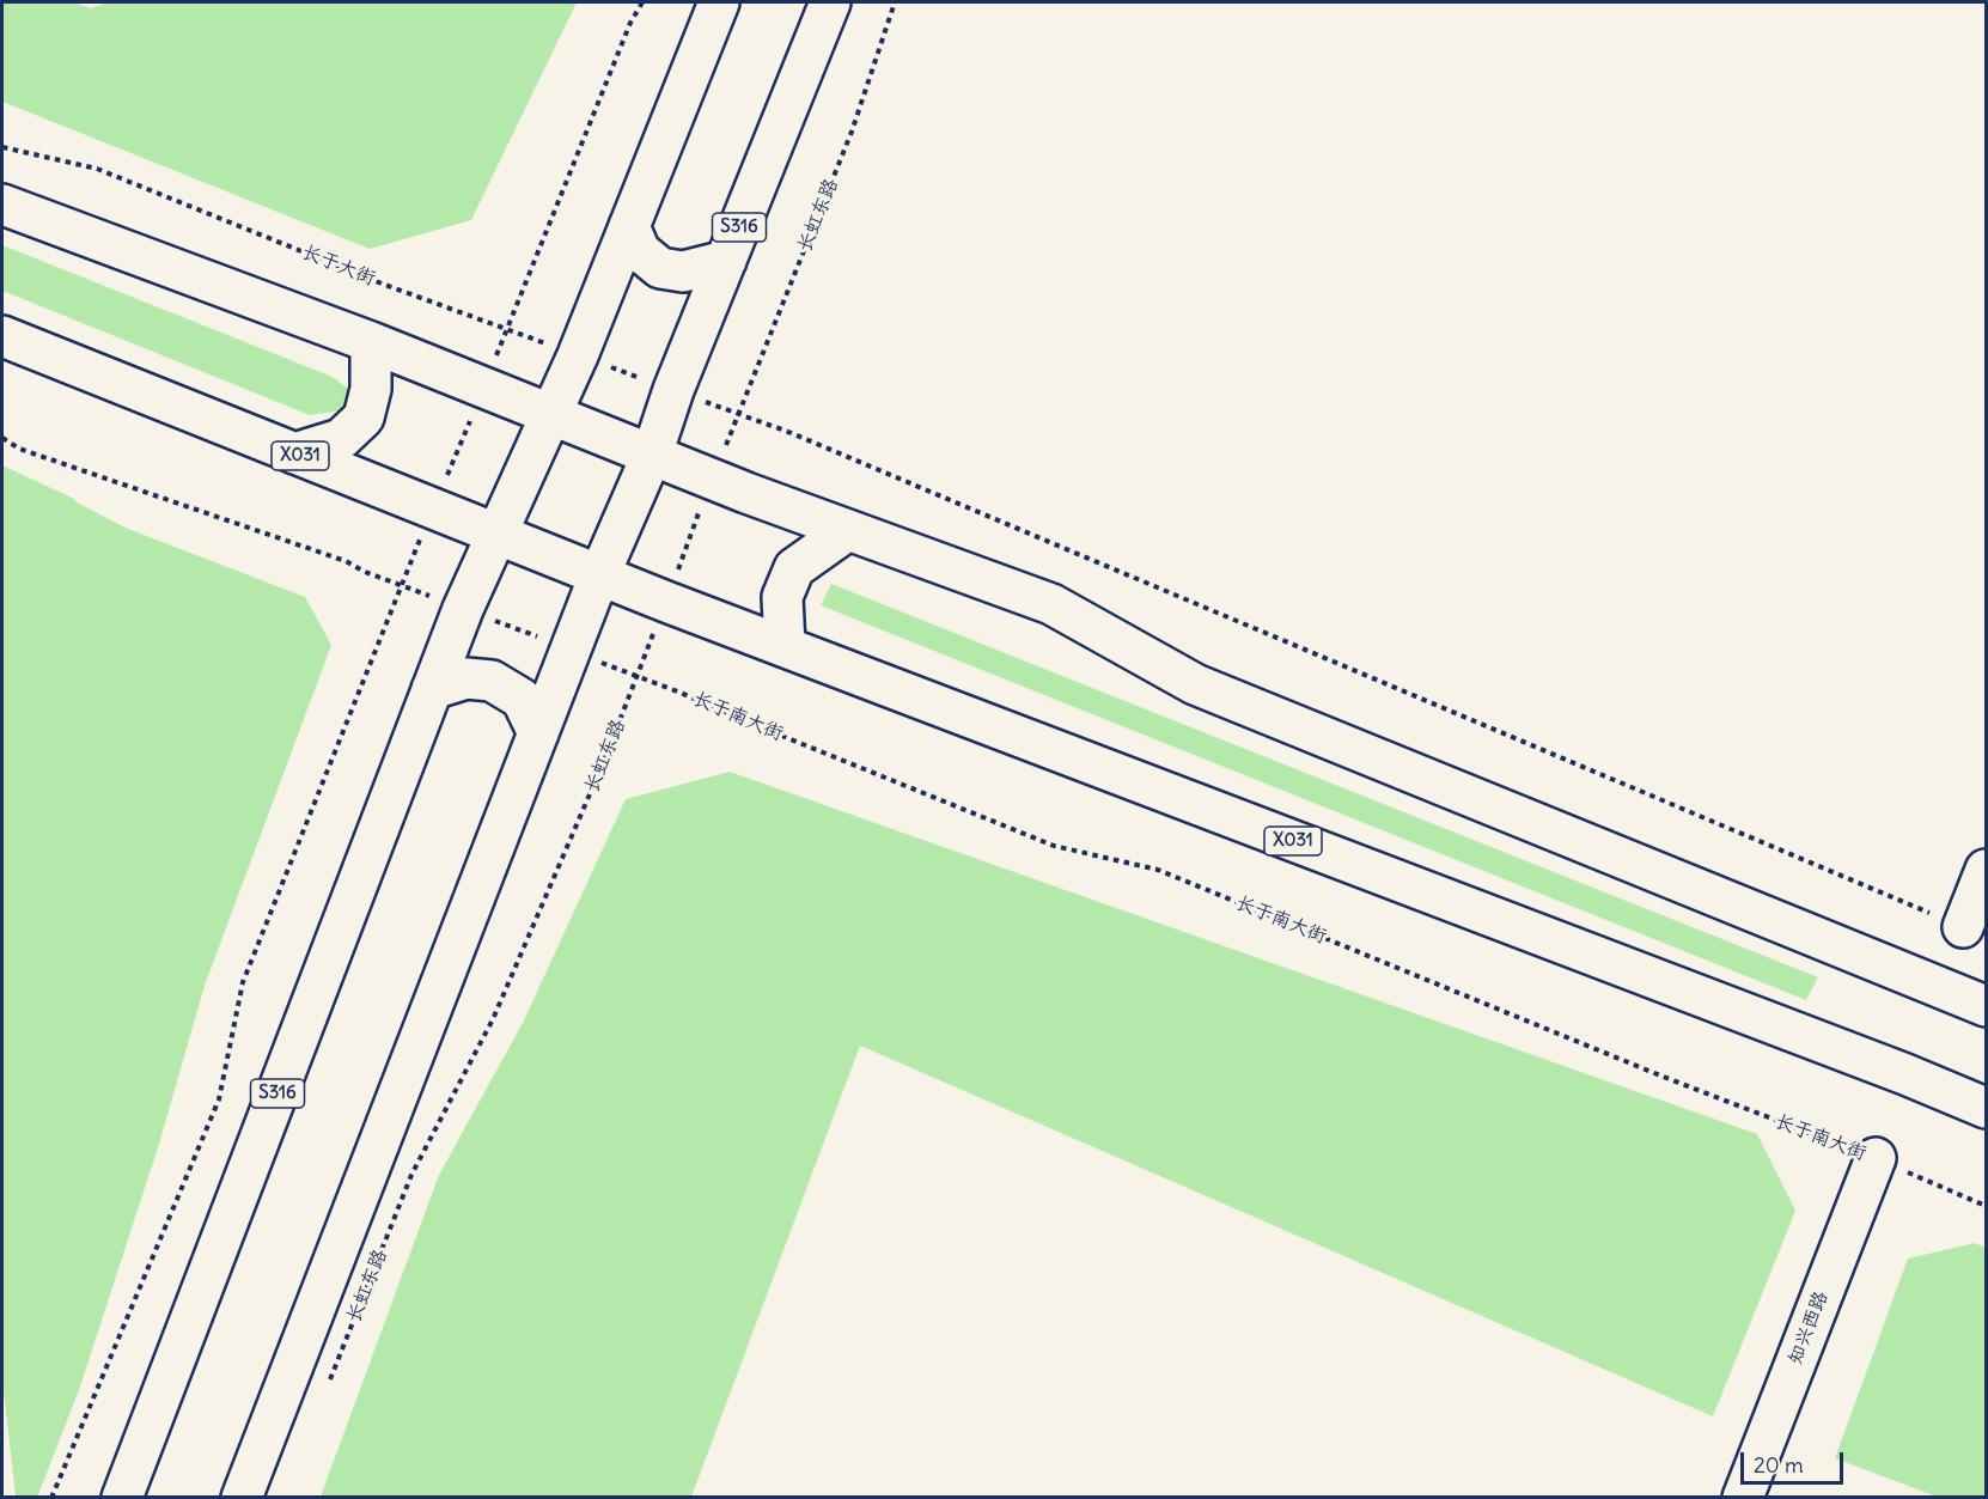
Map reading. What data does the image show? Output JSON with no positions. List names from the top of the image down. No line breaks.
{"streets":{"main road":["长虹东路","S316","X031","知兴西路"],"path":["长于大街","长于南大街"]},"crossings":[["长虹东路","长于大街"],["长虹东路","X031"],["长虹东路","长于南大街"],["S316","长于大街"],["S316","X031"],["长于南大街","知兴西路"]],"scale_bar":"20 m"}
